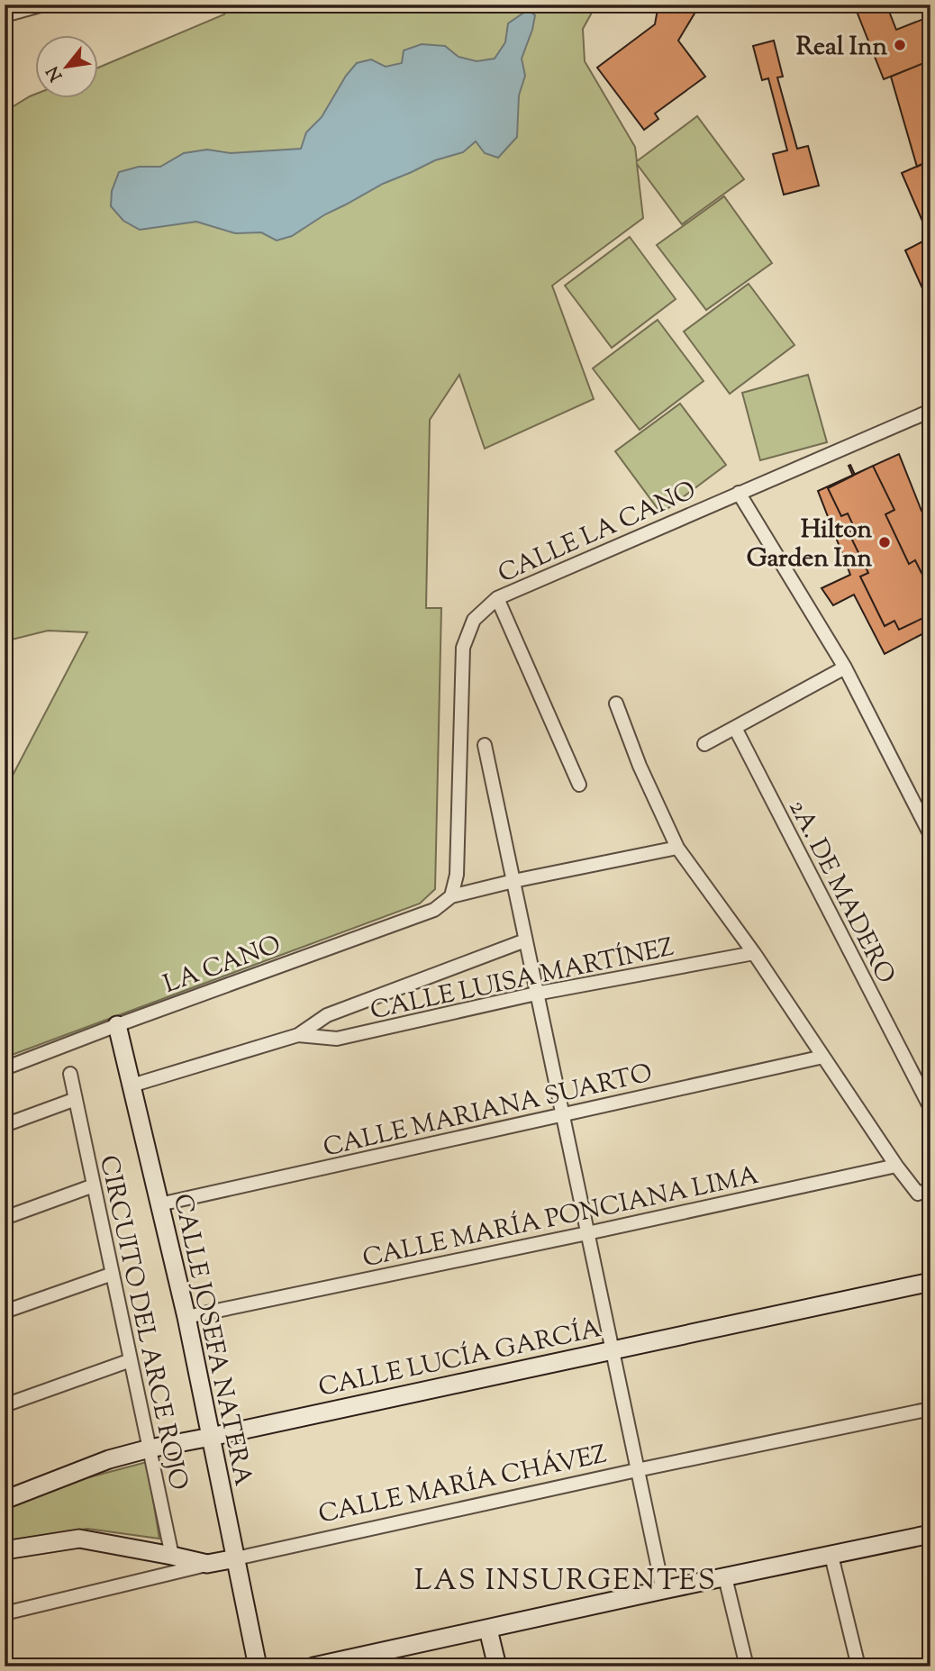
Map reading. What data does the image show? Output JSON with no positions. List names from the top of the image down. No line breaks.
{"streets":{"street":["CALLE LA CANO","2A. DE MADERO","LA CANO","CALLE LUISA MARTÍNEZ","CALLE MARIANA SUARTO","CALLE MARÍA PONCIANA LIMA","CIRCUITO DEL ARCE ROJO","CALLE JOSEFA NATERA","CALLE LUCÍA GARCÍA","CALLE MARÍA CHÁVEZ"]},"crossings":[["CALLE LA CANO","LA CANO"],["LA CANO","CALLE JOSEFA NATERA"],["CALLE LUISA MARTÍNEZ","CALLE JOSEFA NATERA"],["CALLE MARIANA SUARTO","CALLE JOSEFA NATERA"],["CALLE MARÍA PONCIANA LIMA","CALLE JOSEFA NATERA"],["CIRCUITO DEL ARCE ROJO","CALLE LUCÍA GARCÍA"],["CIRCUITO DEL ARCE ROJO","CALLE MARÍA CHÁVEZ"],["CALLE JOSEFA NATERA","CALLE LUCÍA GARCÍA"],["CALLE JOSEFA NATERA","CALLE MARÍA CHÁVEZ"]],"districts":["LAS INSURGENTES"],"places":["Real Inn","Hilton Garden Inn"],"north":"bottom left"}
